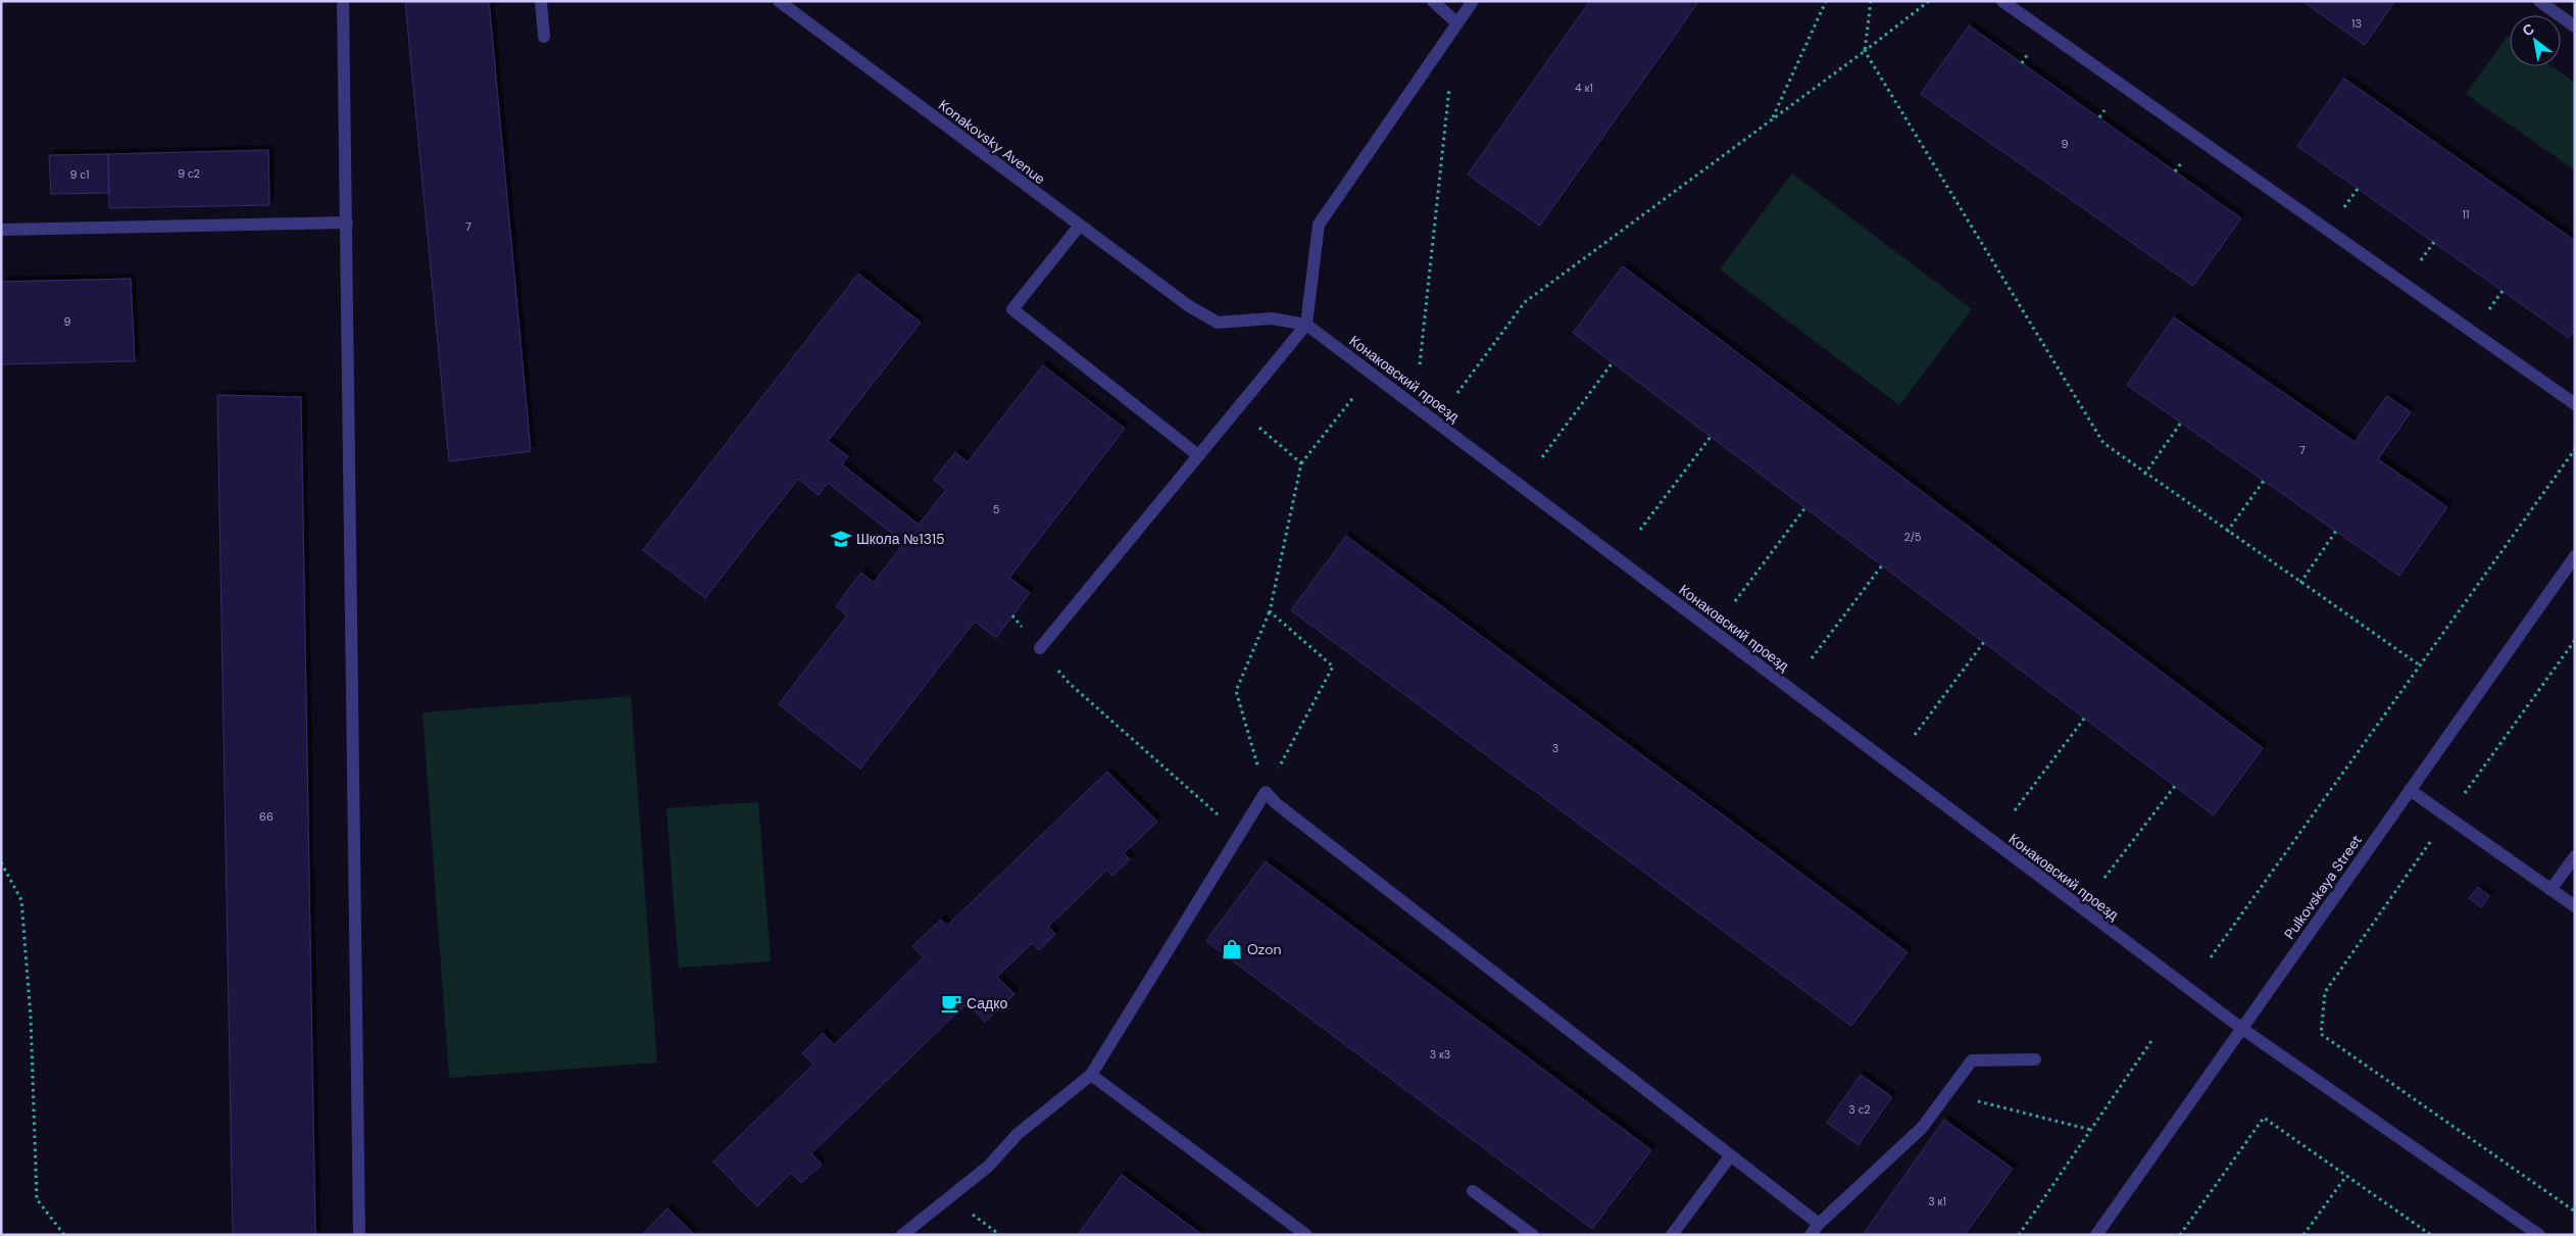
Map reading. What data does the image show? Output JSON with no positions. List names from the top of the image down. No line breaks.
{"streets":{"street":["Konakovsky Avenue","Конаковский проезд","Pulkovskaya Street"]},"crossings":[["Konakovsky Avenue","Конаковский проезд"],["Конаковский проезд","Pulkovskaya Street"]],"places":{"school or university":["Школа №1315"],"shop":["Ozon"],"cafe":["Садко"]},"house_numbers":["13","4 к1","9","9 с2","9 с1","11","7","9","7","5","2/5","3","66","3 к3","3 с2","3 к1"],"north":"top left"}
